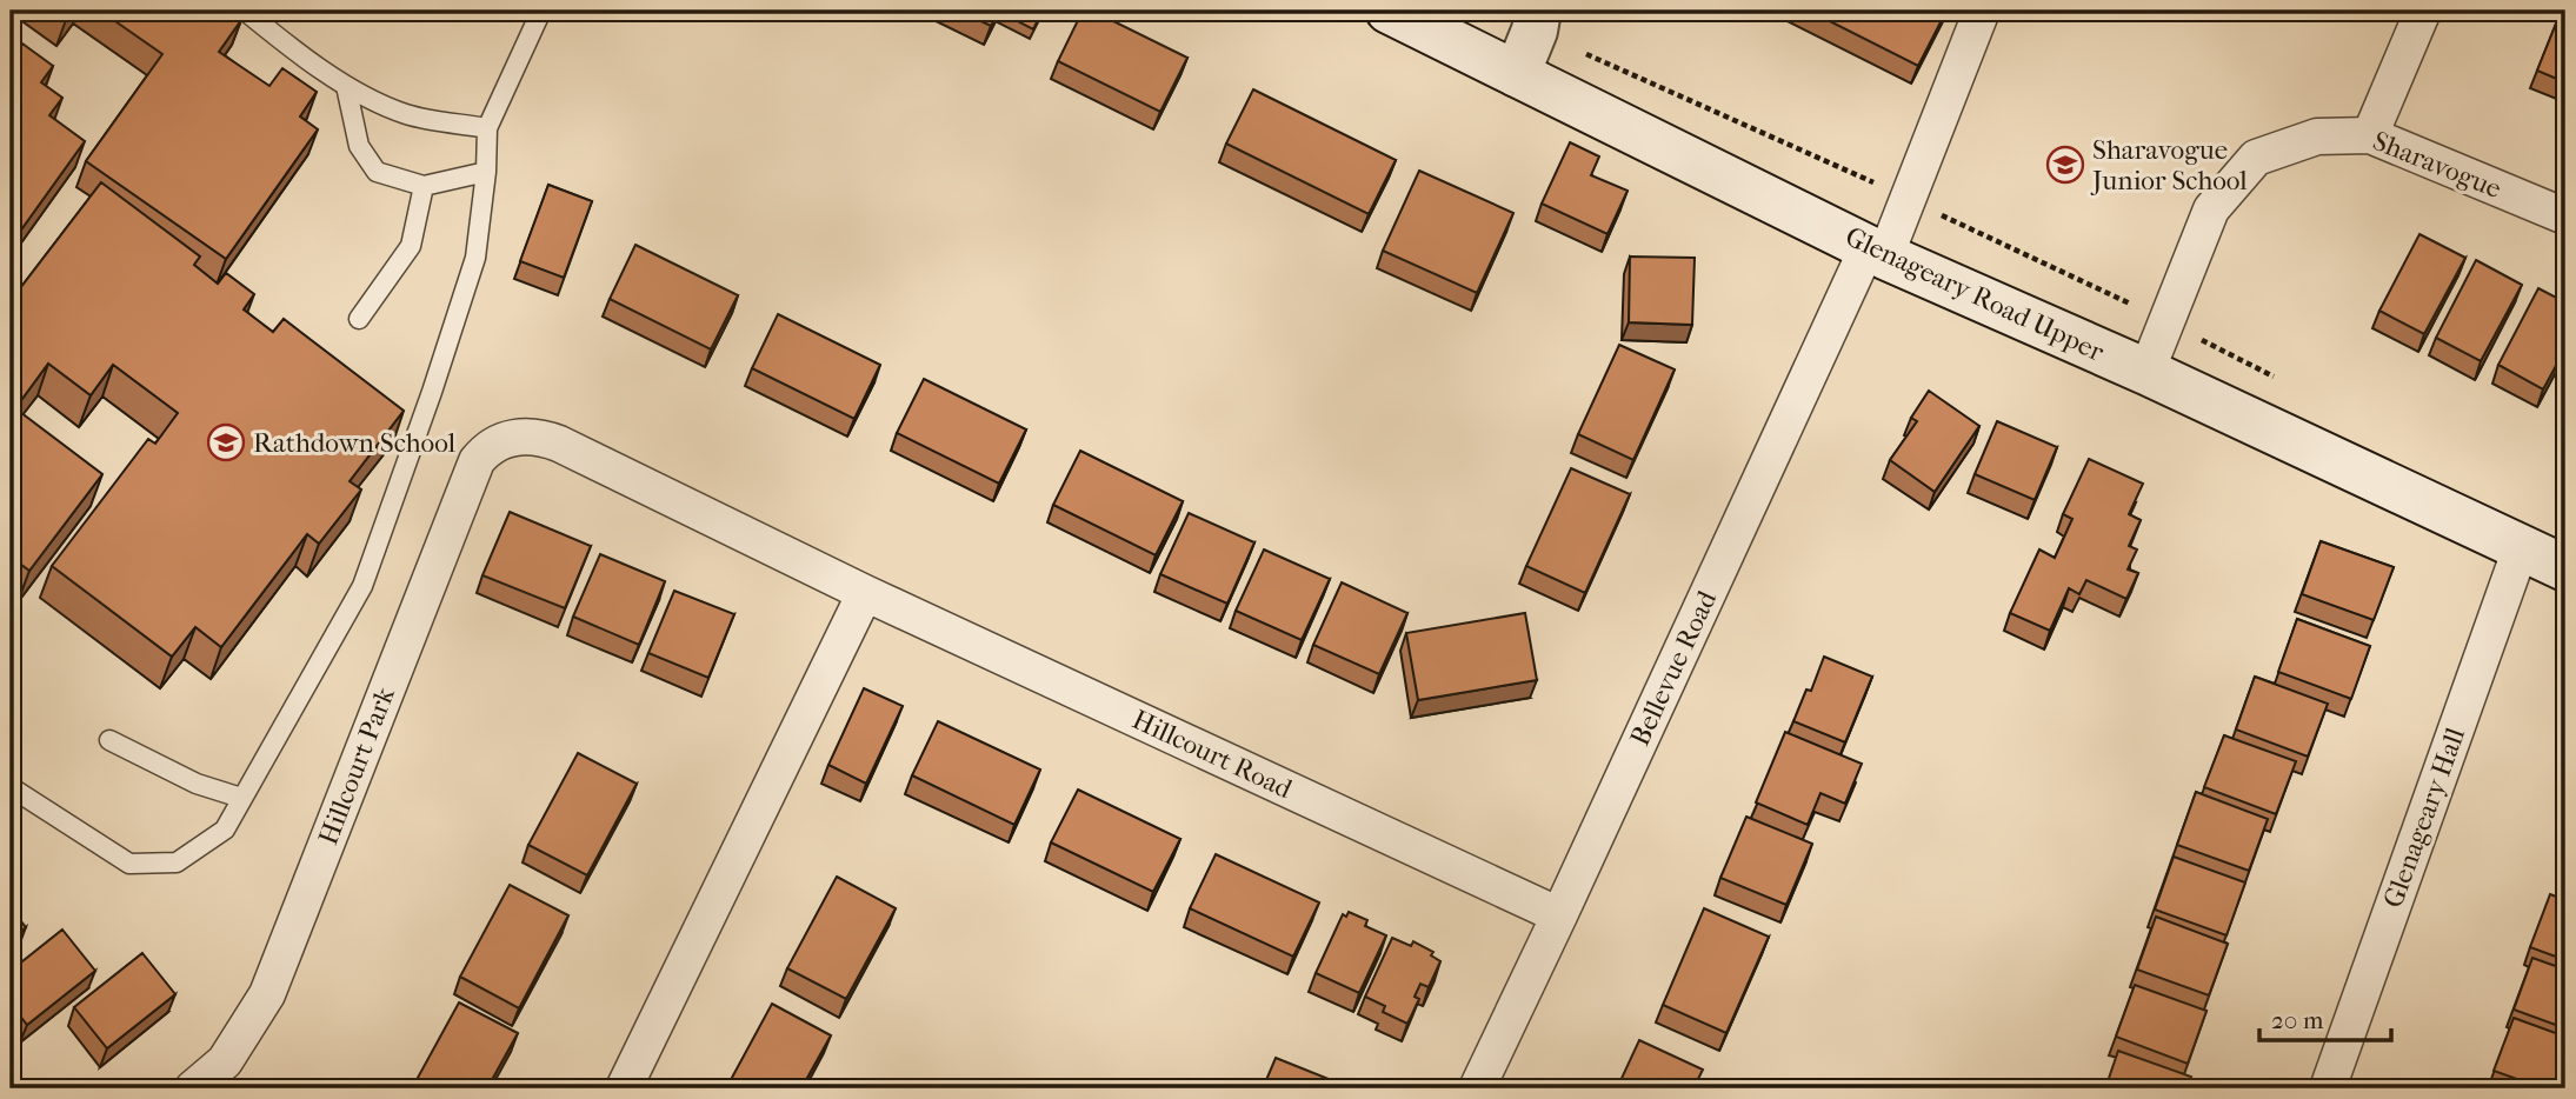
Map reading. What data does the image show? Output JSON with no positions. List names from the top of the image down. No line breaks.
{"streets":{"main road":["Glenageary Road Upper"],"street":["Sharavogue","Bellevue Road","Hillcourt Road","Hillcourt Park","Glenageary Hall"]},"crossings":[["Sharavogue","Glenageary Road Upper"],["Glenageary Road Upper","Bellevue Road"],["Glenageary Road Upper","Glenageary Hall"],["Bellevue Road","Hillcourt Road"],["Hillcourt Road","Hillcourt Park"]],"places":{"school or university":["Sharavogue Junior School","Rathdown School"]},"scale_bar":"20 m"}
